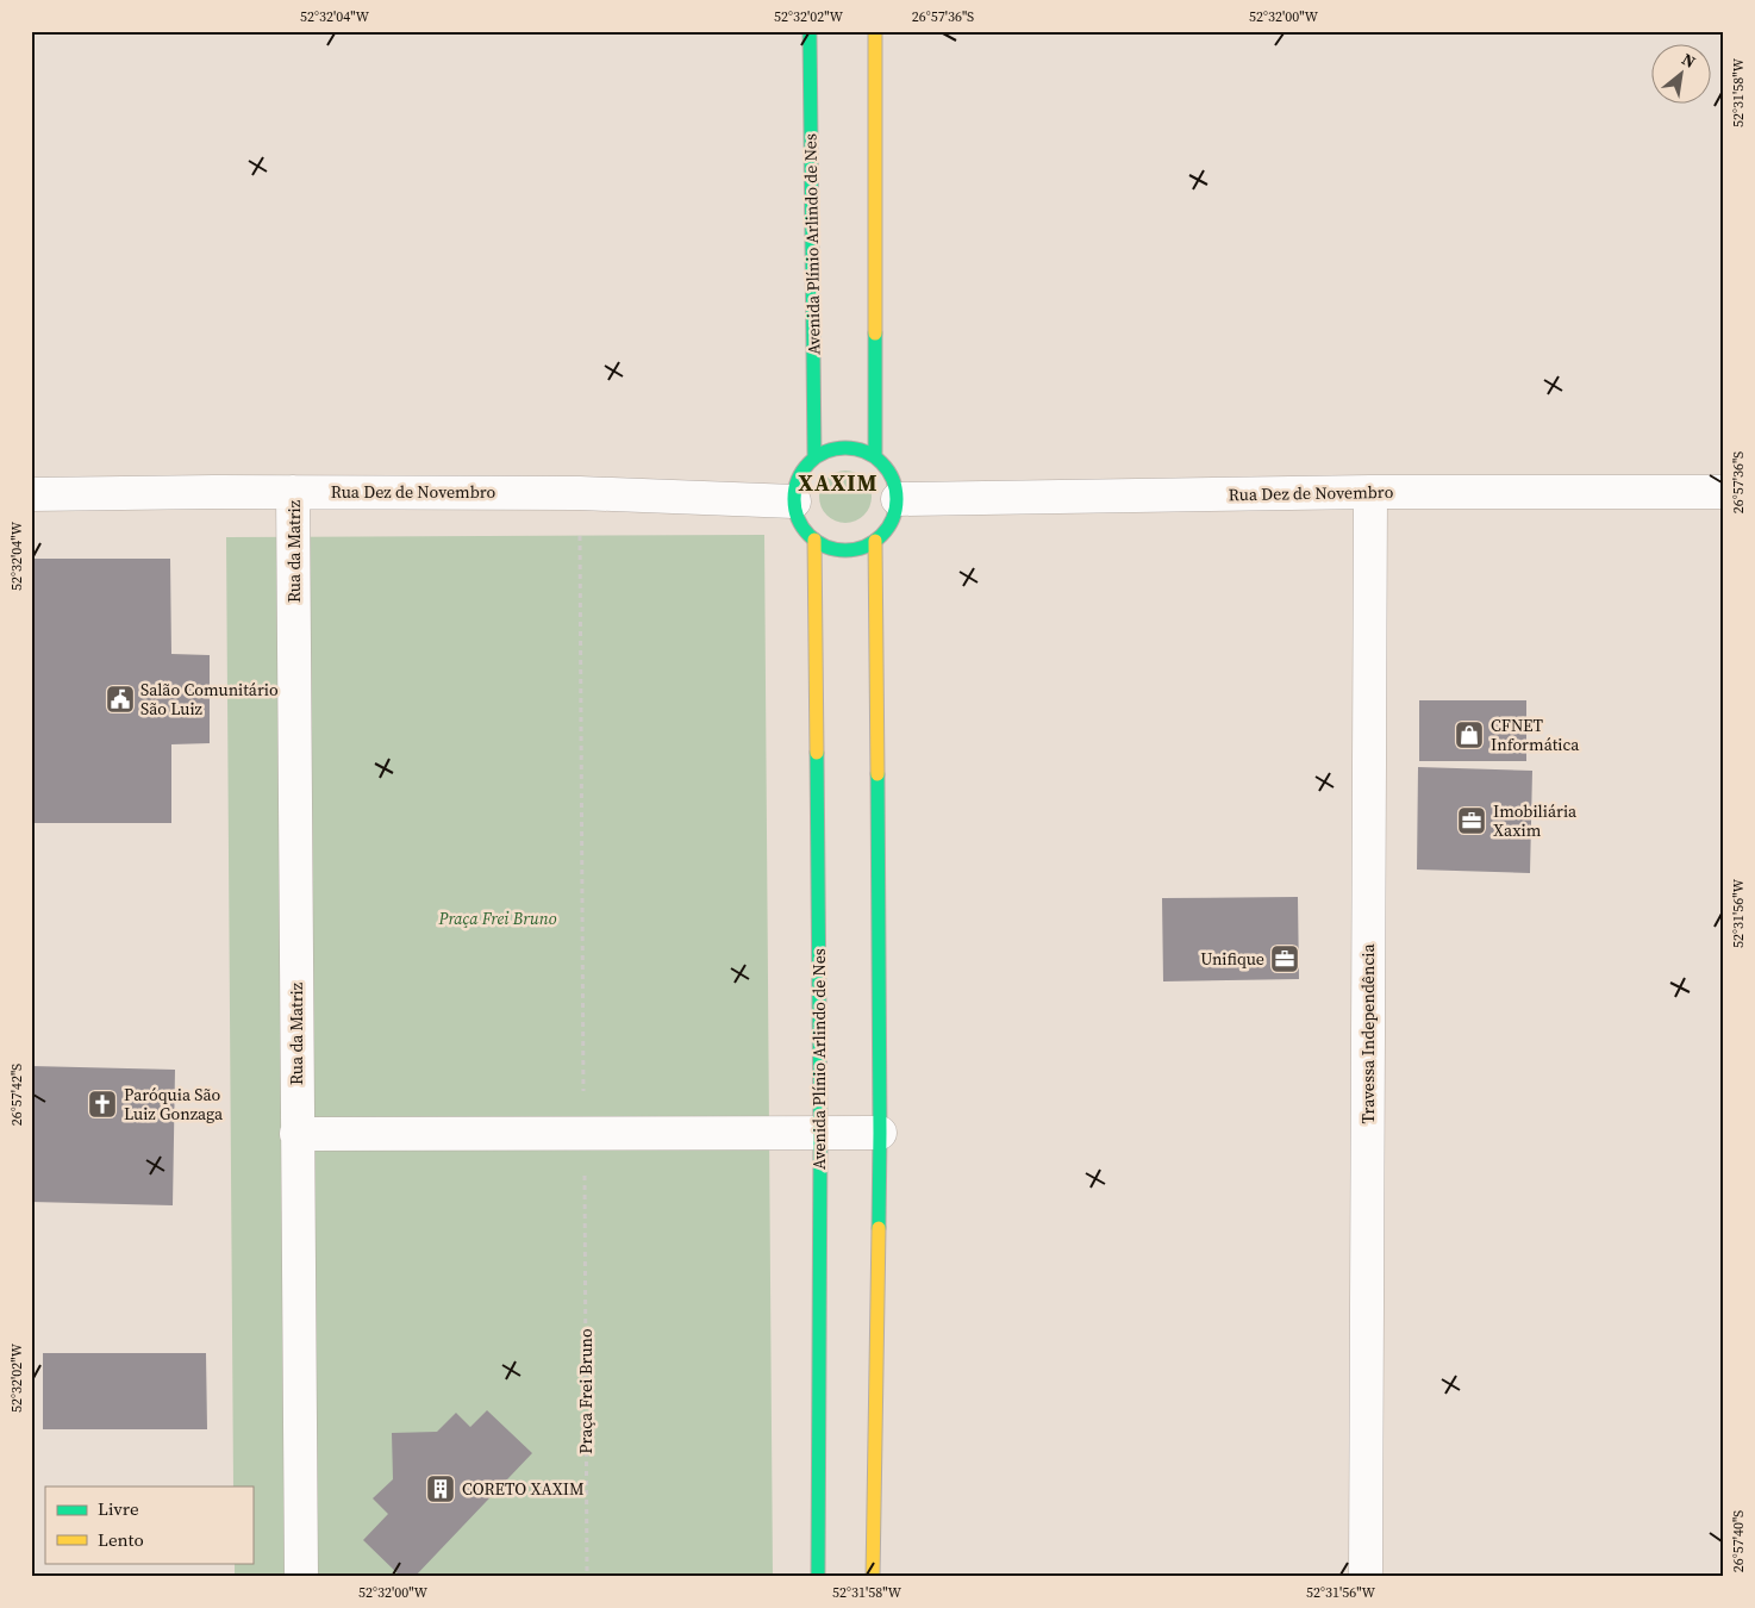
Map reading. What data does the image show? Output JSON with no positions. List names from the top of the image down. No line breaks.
{"streets":{"main road":["Avenida Plínio Arlindo de Nes"],"street":["Rua Dez de Novembro","Rua da Matriz","Travessa Independência"],"path":["Praça Frei Bruno"]},"crossings":[["Avenida Plínio Arlindo de Nes","Rua Dez de Novembro"],["Rua Dez de Novembro","Rua da Matriz"],["Rua Dez de Novembro","Travessa Independência"],["Rua Dez de Novembro","Praça Frei Bruno"]],"districts":["XAXIM"],"parks":["Praça Frei Bruno"],"places":{"public building":["Salão Comunitário São Luiz"],"shop":["CFNET Informática"],"office":["Imobiliária Xaxim","Unifique"],"church":["Paróquia São Luiz Gonzaga"],"building":["CORETO XAXIM"]},"legend":["Livre","Lento"],"north":"top right","coordinates":["52°32'04\"W","52°32'02\"W","26°57'36\"S","52°32'00\"W","52°31'58\"W","52°31'56\"W","26°57'42\"S","26°57'40\"S"]}
